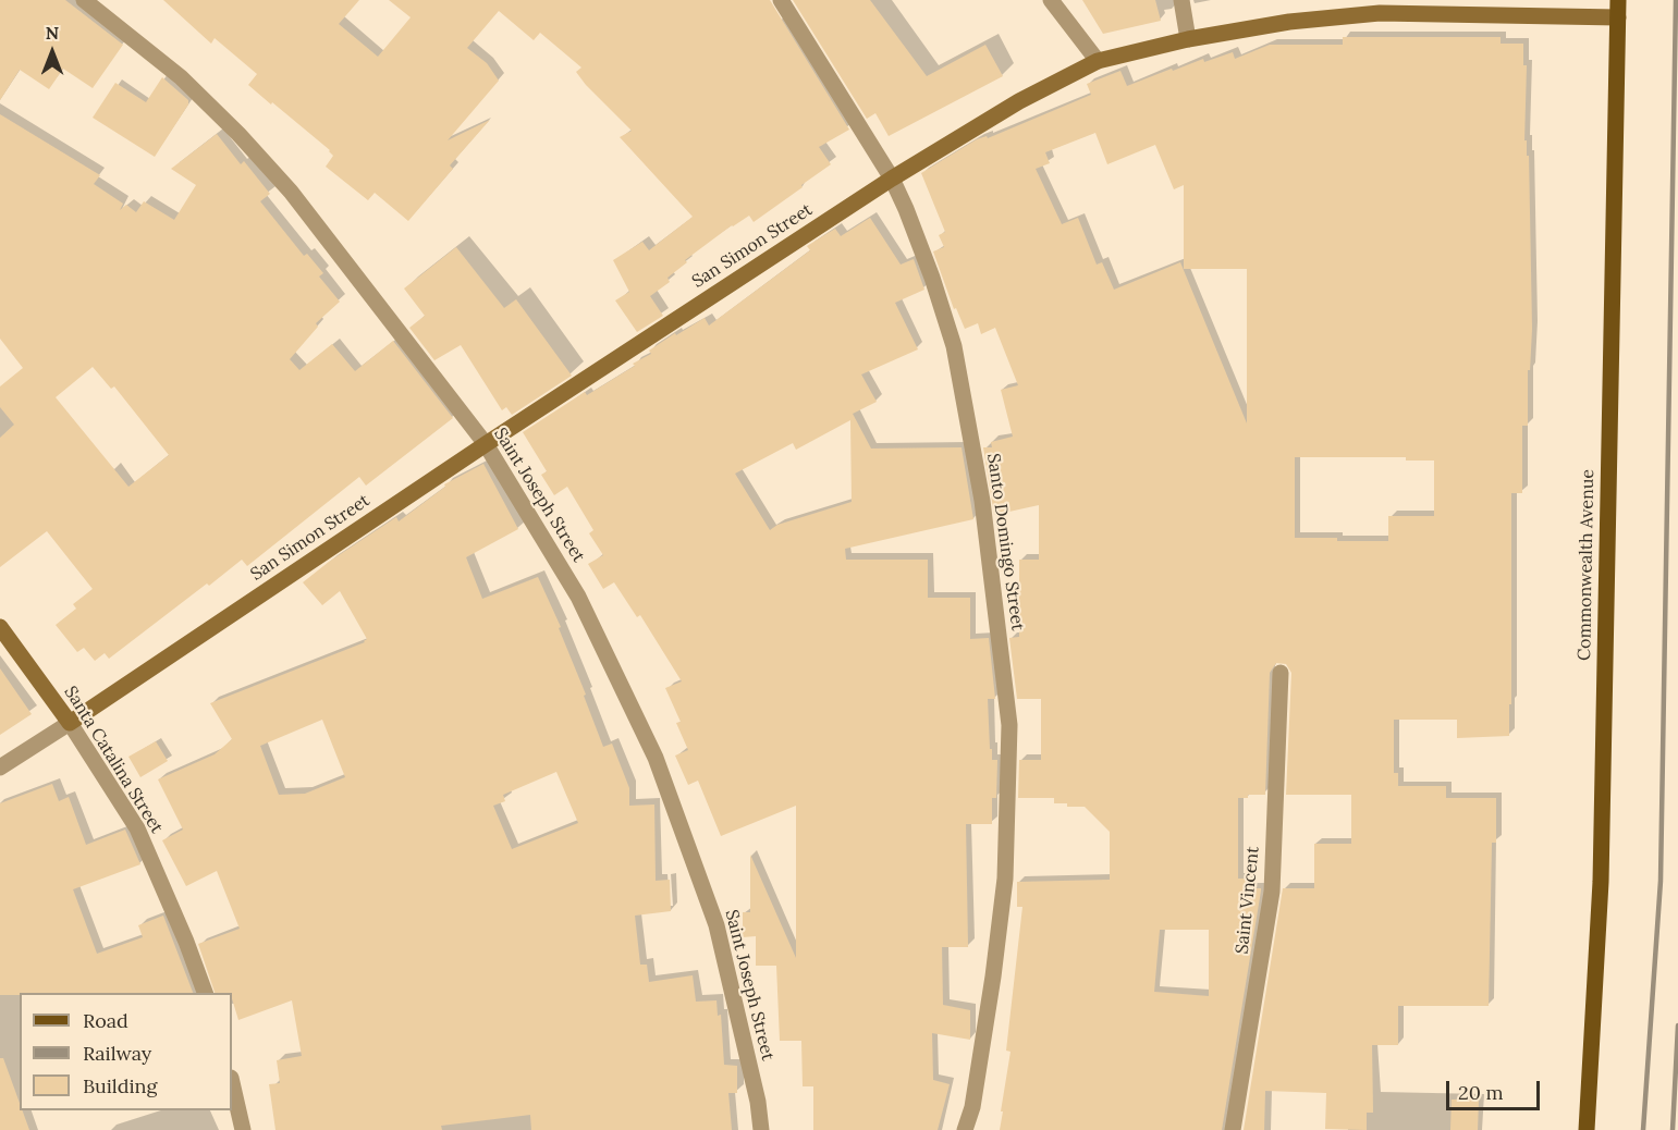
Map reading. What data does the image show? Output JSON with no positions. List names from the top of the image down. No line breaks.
{"streets":{"main road":["San Simon Street","Commonwealth Avenue","Santa Catalina Street"],"street":["Saint Joseph Street","Santo Domingo Street","Saint Vincent"]},"crossings":[["San Simon Street","Saint Joseph Street"],["San Simon Street","Santo Domingo Street"],["San Simon Street","Commonwealth Avenue"],["San Simon Street","Santa Catalina Street"]],"legend":["Road","Railway","Building"],"scale_bar":"20 m","north":"top"}
